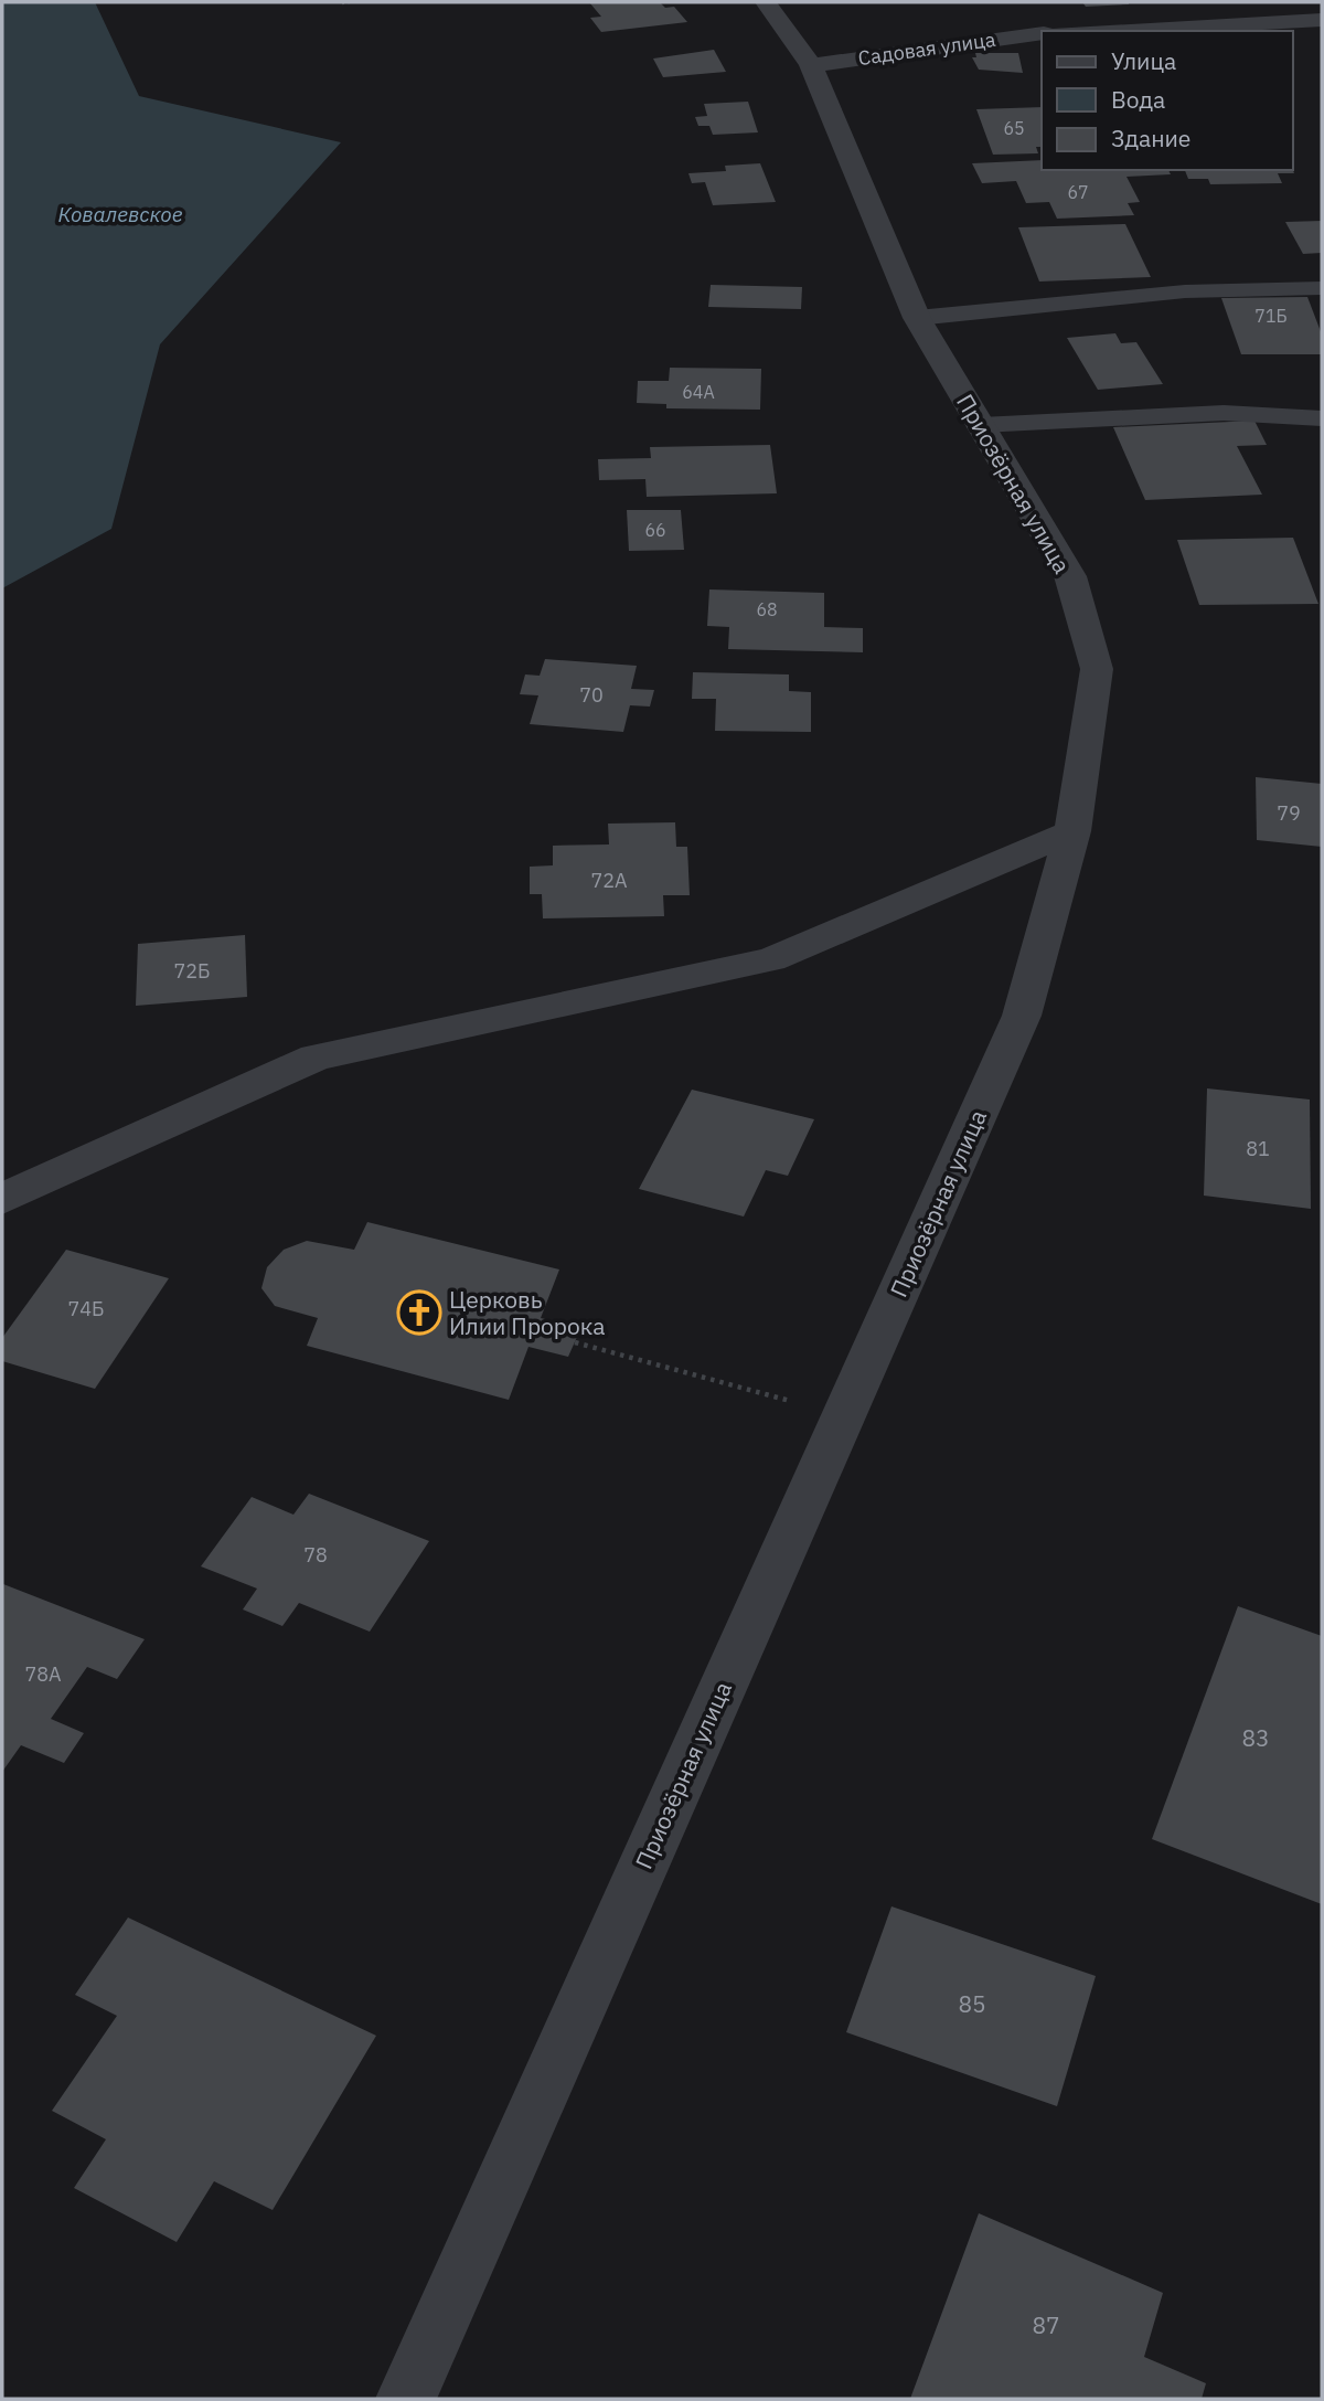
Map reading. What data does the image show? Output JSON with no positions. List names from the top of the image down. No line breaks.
{"streets":{"street":["Садовая улица","Приозёрная улица"]},"crossings":[["Садовая улица","Приозёрная улица"]],"water":["Ковалевское"],"places":{"church":["Церковь Илии Пророка"]},"house_numbers":["65","67","71Б","64А","66","68","70","79","72А","72Б","81","74Б","78","78А","83","85","87"],"legend":["Улица","Вода","Здание"]}
